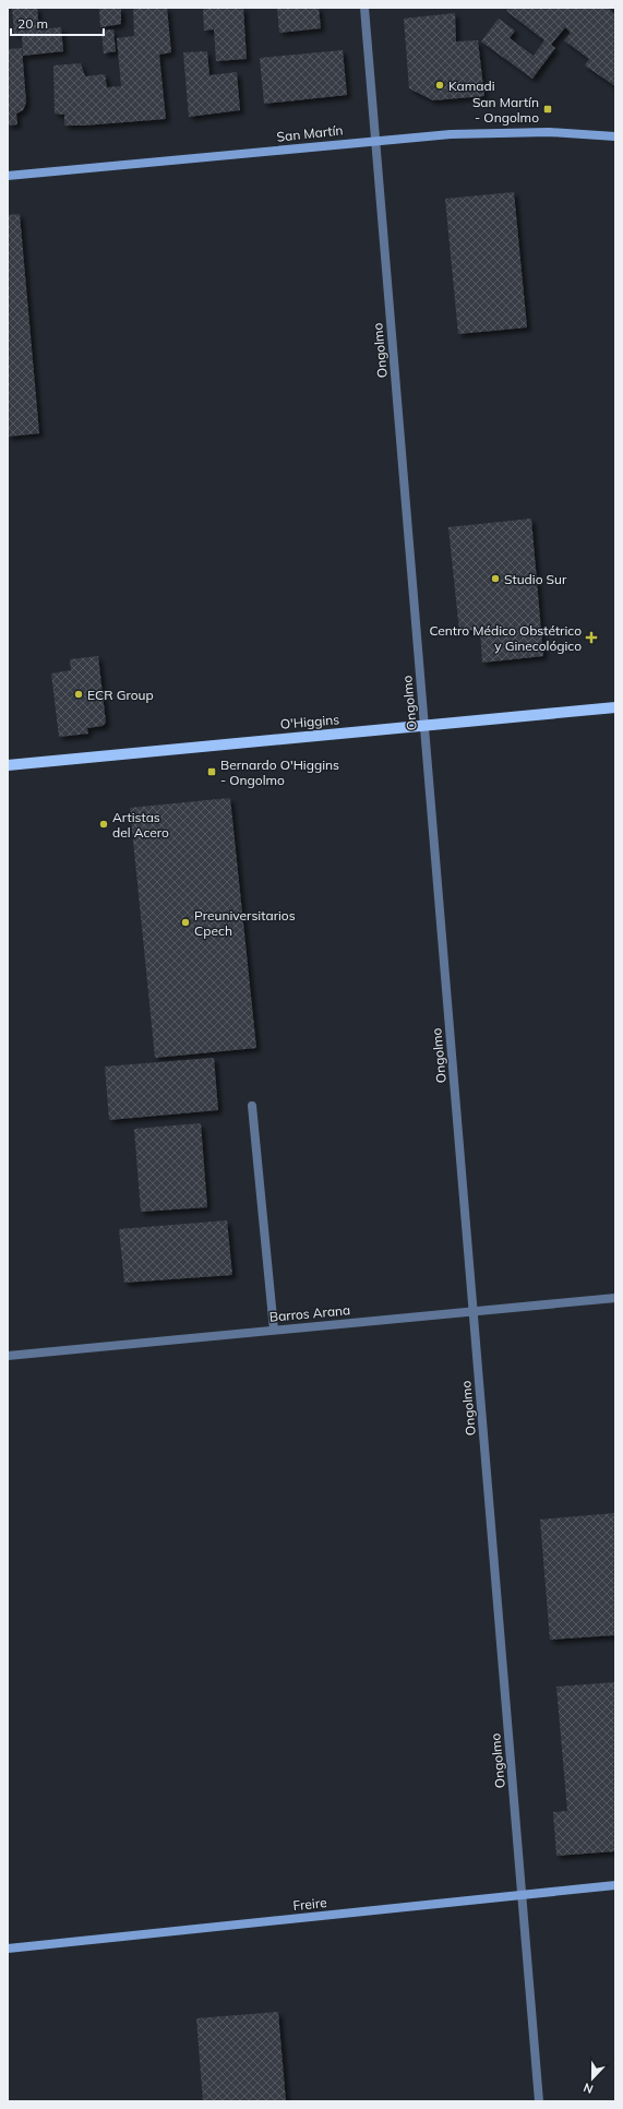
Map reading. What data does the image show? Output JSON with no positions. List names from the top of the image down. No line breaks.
{"streets":{"main road":["San Martín","O'Higgins","Freire"],"street":["Ongolmo","Barros Arana"]},"crossings":[["San Martín","Ongolmo"],["Ongolmo","O'Higgins"],["Ongolmo","Barros Arana"],["Ongolmo","Freire"]],"places":{"other":["Kamadi","Studio Sur","ECR Group","Artistas del Acero","Preuniversitarios Cpech"],"transit":["San Martín - Ongolmo","Bernardo O'Higgins - Ongolmo"],"health":["Centro Médico Obstétrico y Ginecológico"]},"scale_bar":"20 m","north":"bottom"}
